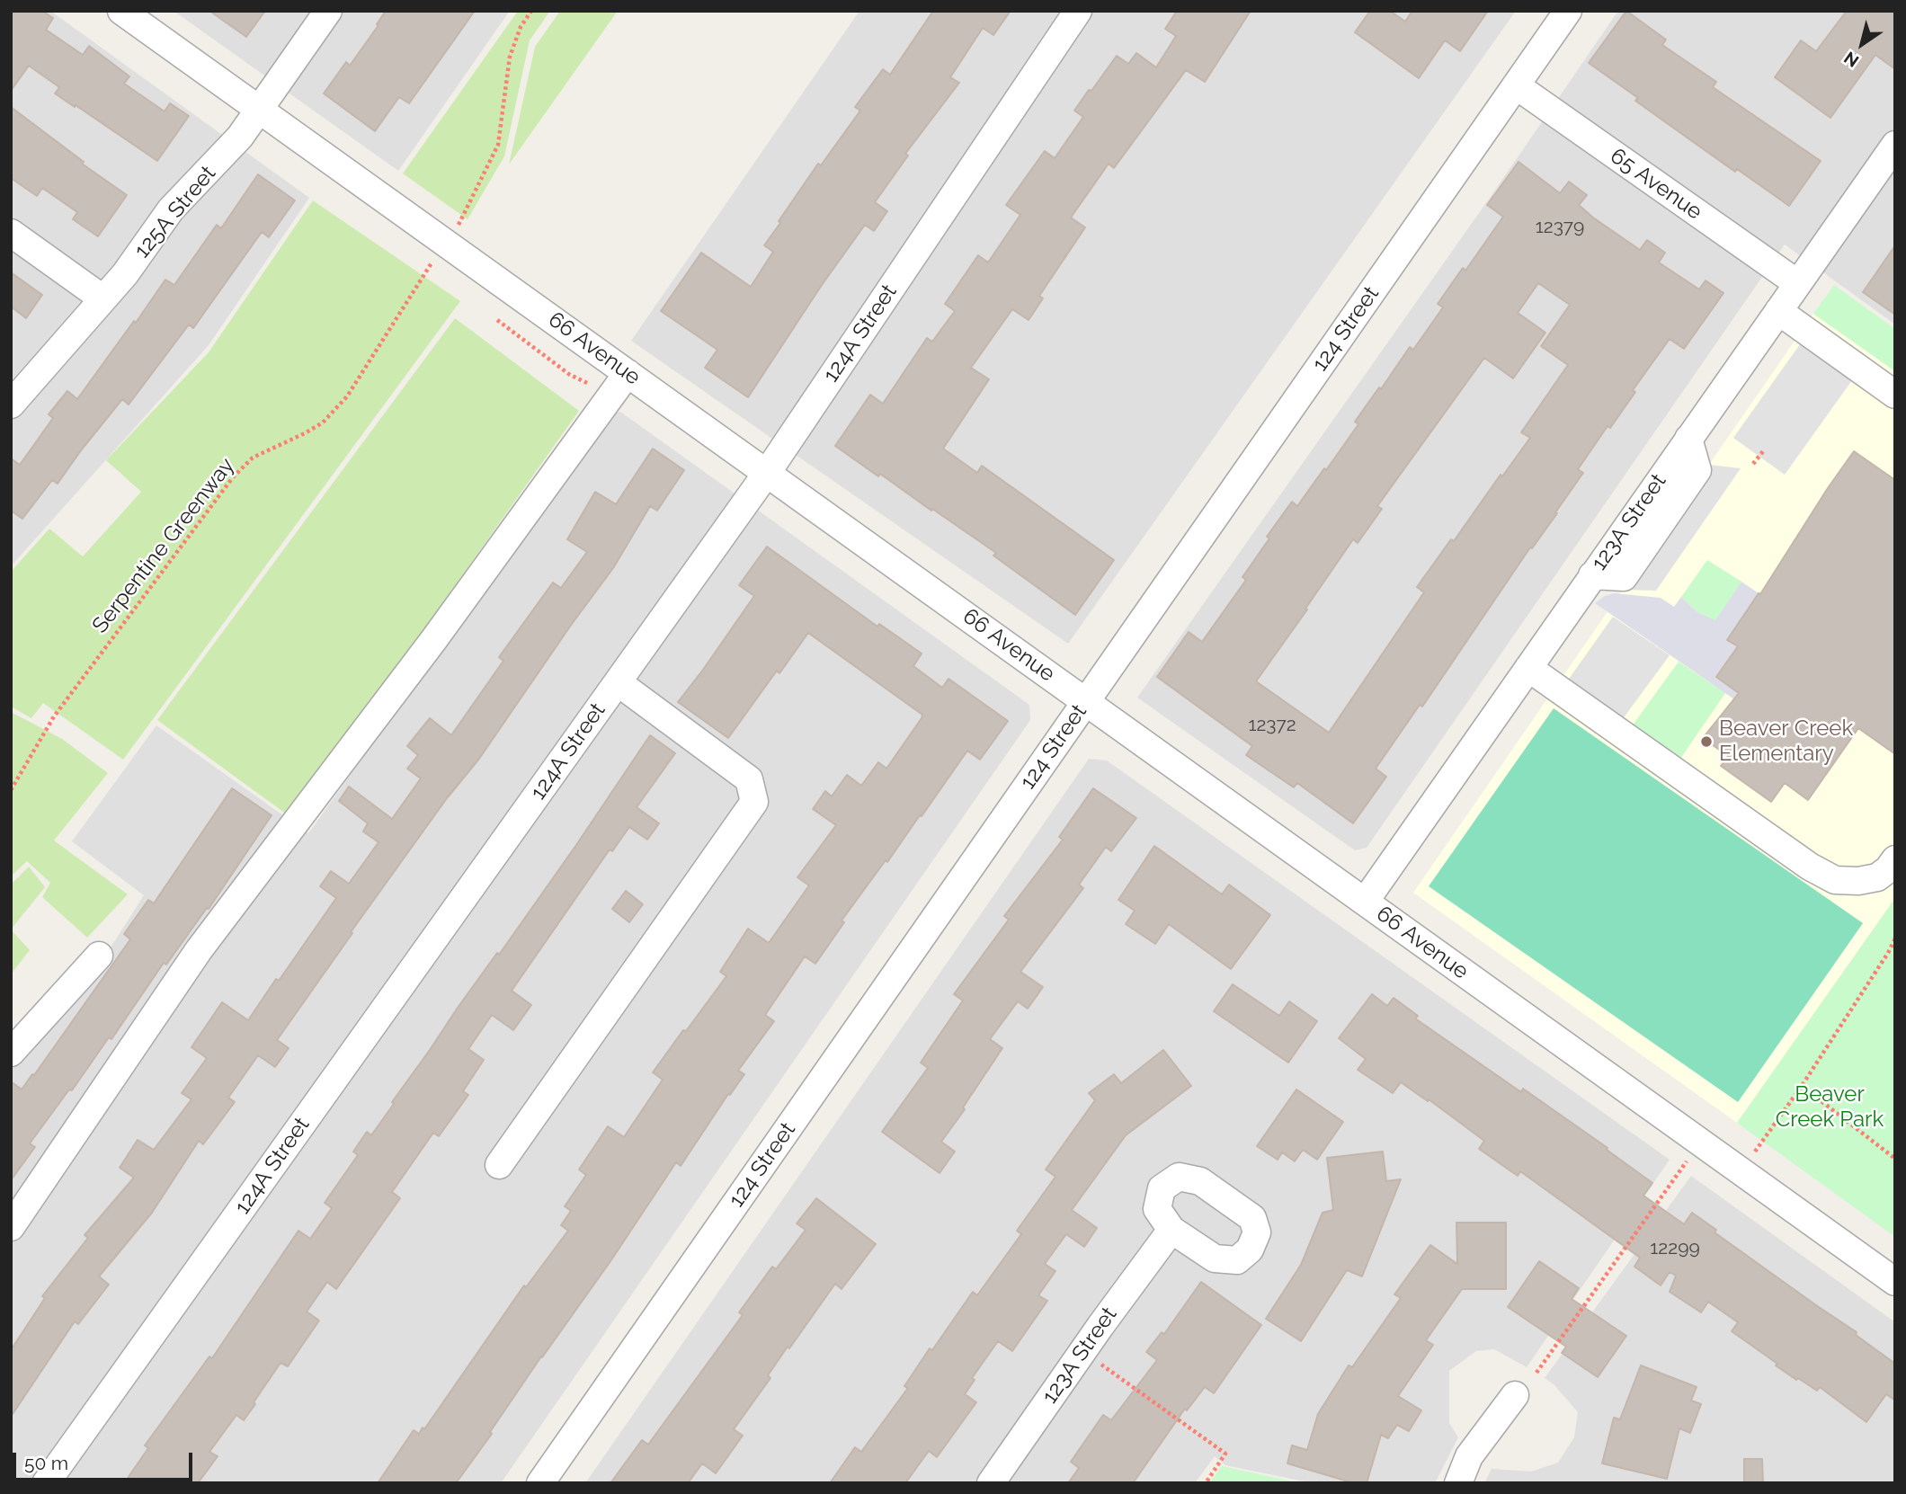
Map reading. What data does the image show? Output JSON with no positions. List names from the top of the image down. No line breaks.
{"streets":{"street":["65 Avenue","125A Street","124 Street","124A Street","66 Avenue","123A Street"],"path":["Serpentine Greenway"]},"crossings":[["65 Avenue","124 Street"],["65 Avenue","123A Street"],["125A Street","66 Avenue"],["124 Street","66 Avenue"],["124A Street","66 Avenue"],["66 Avenue","123A Street"]],"parks":["Beaver Creek Park"],"places":["Beaver Creek Elementary"],"house_numbers":["12379","12372","12299"],"scale_bar":"50 m","north":"bottom left"}
